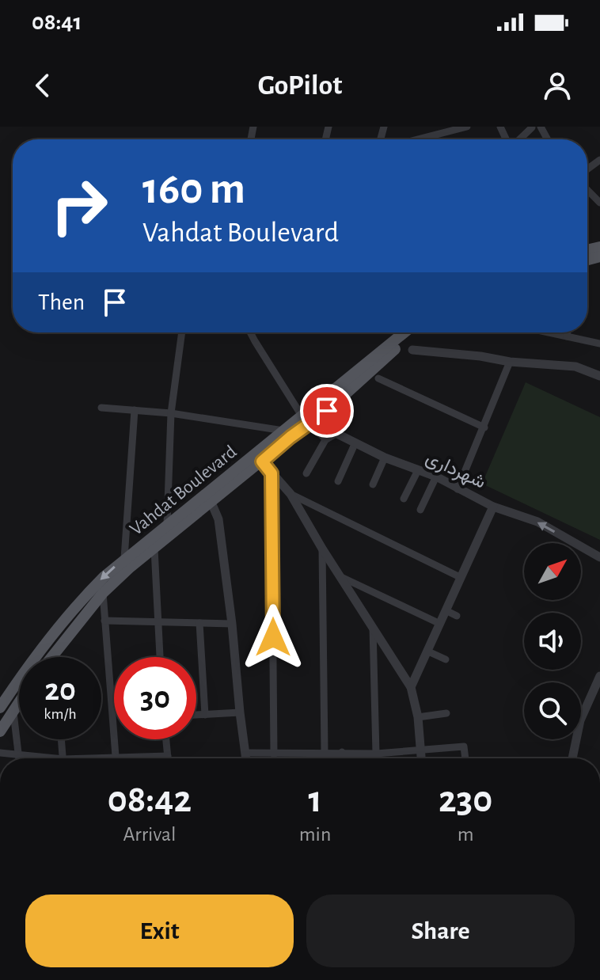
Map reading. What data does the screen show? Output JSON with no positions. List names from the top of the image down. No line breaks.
{"streets":{"main road":["Vahdat Boulevard"],"street":["شهرداری"]},"one_way":["شهرداری"],"north":"top right","page":{"status":"08:41","header":"GoPilot","turn":["160 m","Vahdat Boulevard"],"then":"Then","speed":"20 km/h","limit":"30","eta":["08:42","Arrival","1","min","230","m"],"buttons":["Exit","Share"]}}
